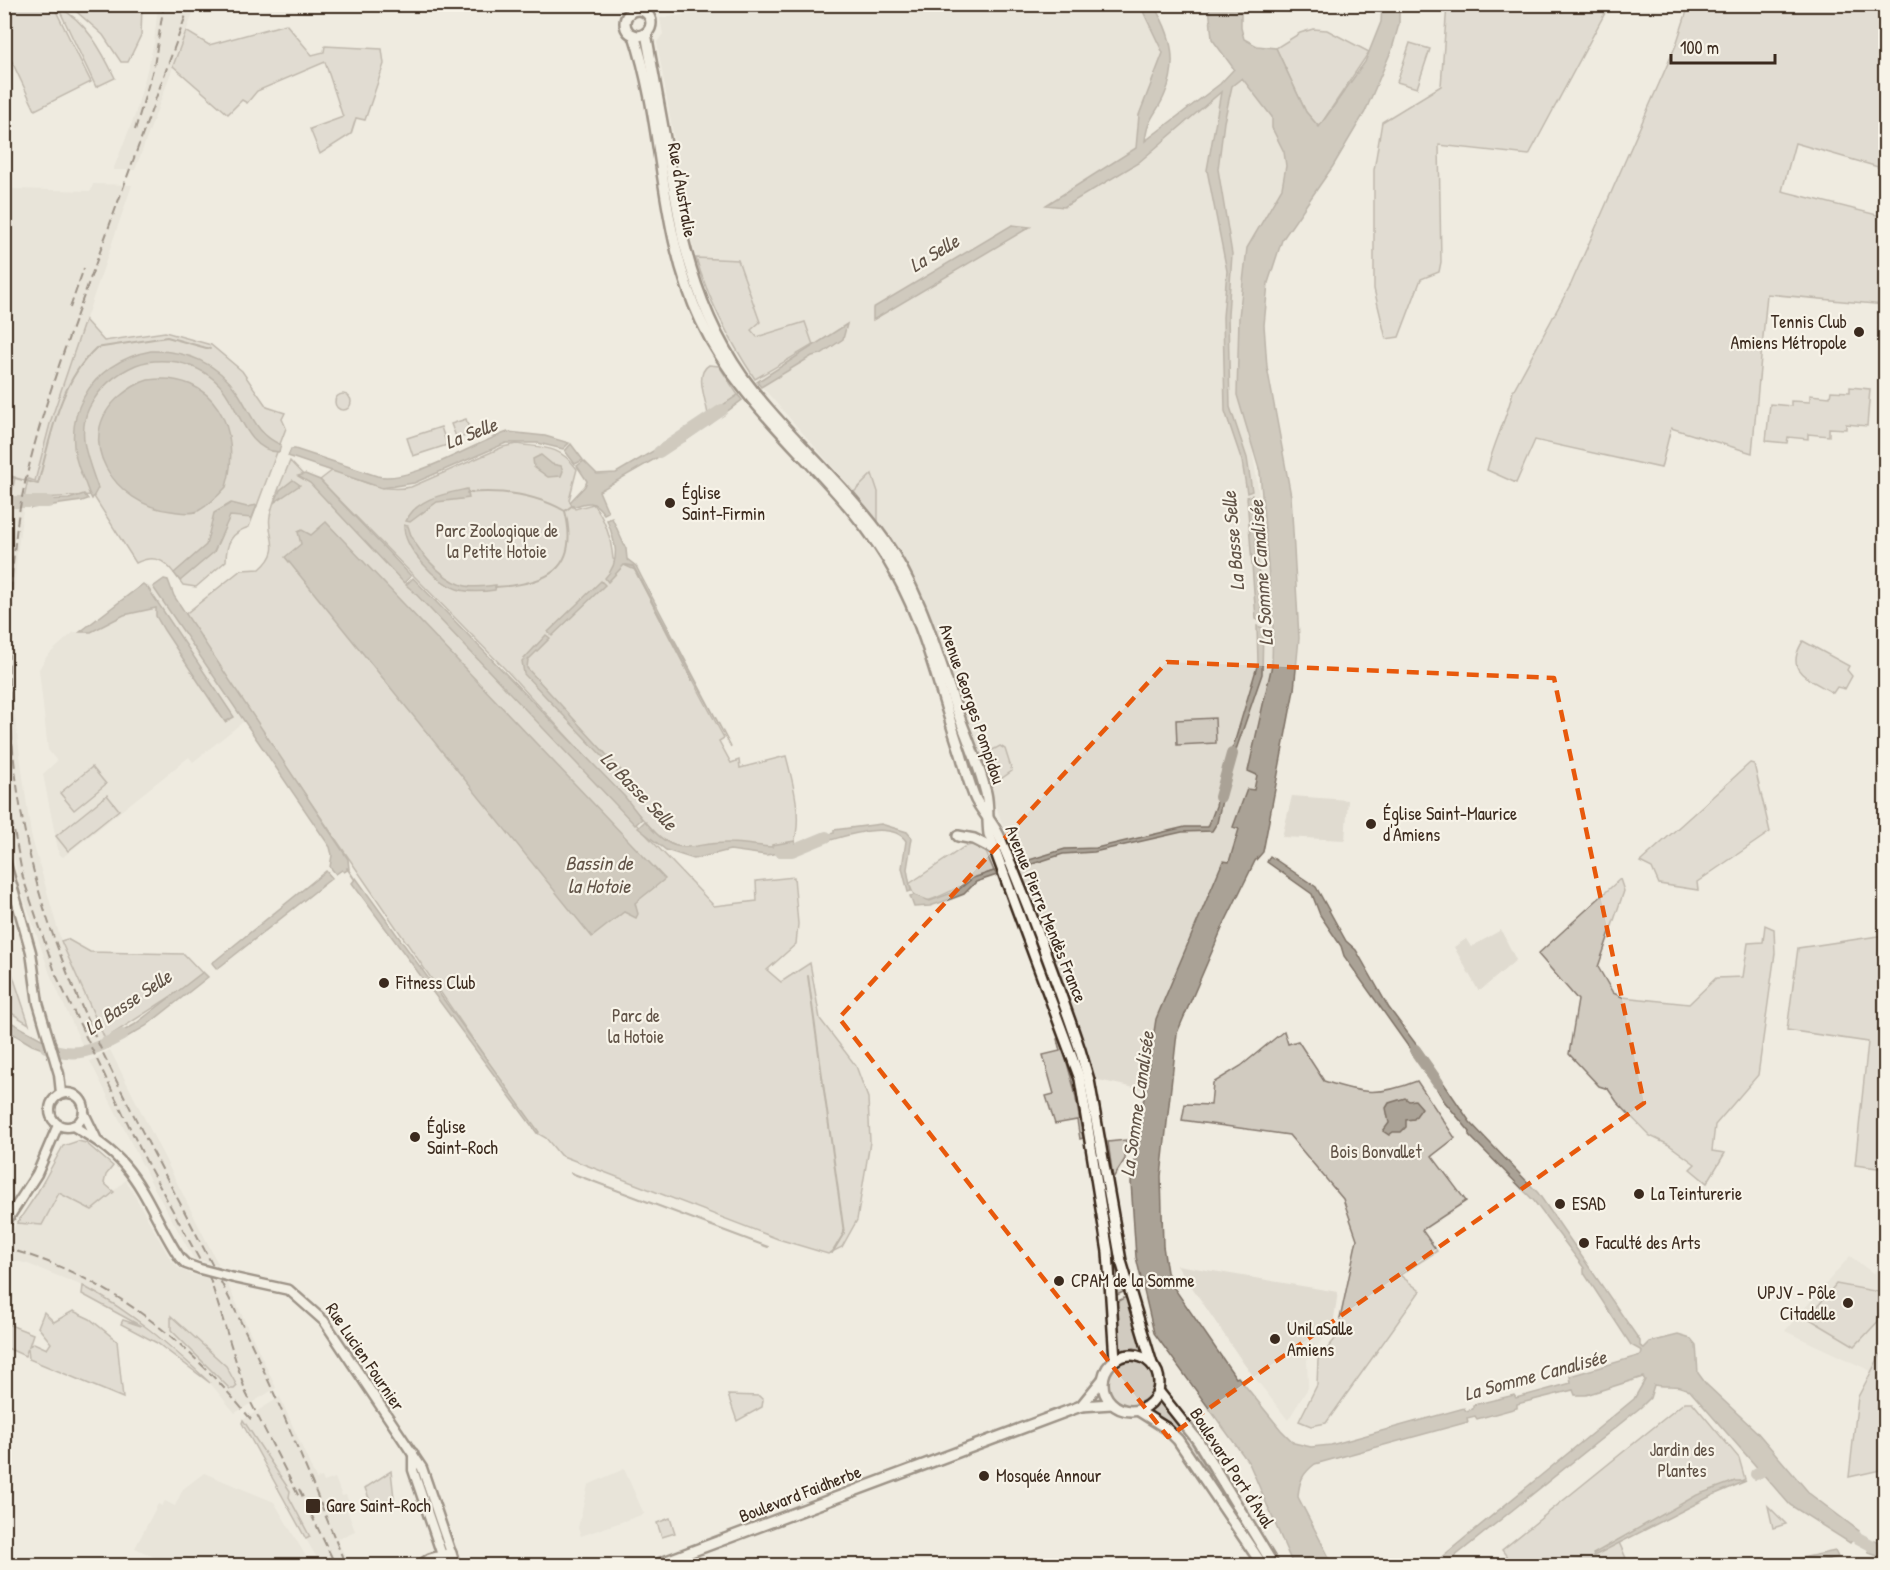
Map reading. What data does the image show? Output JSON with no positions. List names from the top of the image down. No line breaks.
{"streets":{"main road":["Rue d'Australie","Avenue Georges Pompidou","Avenue Pierre Mendès France","Rue Lucien Fournier","Boulevard Port d'Aval","Boulevard Faidherbe"]},"crossings":[["Rue d'Australie","Avenue Georges Pompidou"],["Avenue Georges Pompidou","Avenue Pierre Mendès France"],["Avenue Pierre Mendès France","Boulevard Port d'Aval"]],"water":["La Selle","La Basse Selle","La Somme Canalisée","Bassin de la Hotoie"],"parks":["Parc Zoologique de la Petite Hotoie","Parc de la Hotoie","Bois Bonvallet","Jardin des Plantes"],"places":{"other":["Tennis Club Amiens Métropole","Église Saint-Firmin","Église Saint-Maurice d'Amiens","Fitness Club","Église Saint-Roch","La Teinturerie","ESAD","Faculté des Arts","CPAM de la Somme","UPJV - Pôle Citadelle","UniLaSalle Amiens","Mosquée Annour"],"transit":["Gare Saint-Roch"]},"scale_bar":"100 m"}
